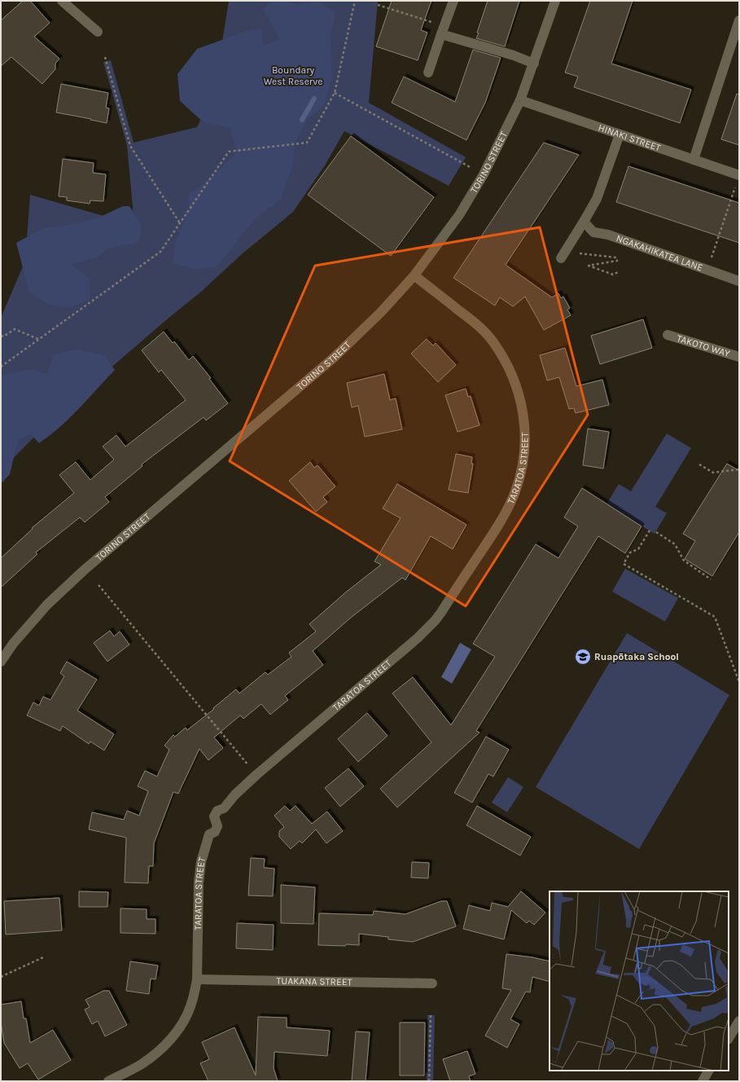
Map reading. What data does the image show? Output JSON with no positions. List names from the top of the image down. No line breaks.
{"streets":{"street":["HINAKI STREET","TORINO STREET","NGAKAHIKATEA LANE","TAKOTO WAY","TARATOA STREET","TUAKANA STREET"]},"crossings":[["HINAKI STREET","TORINO STREET"],["TORINO STREET","TARATOA STREET"],["TARATOA STREET","TUAKANA STREET"]],"parks":["Boundary West Reserve"],"places":{"school or university":["Ruapōtaka School"]}}
